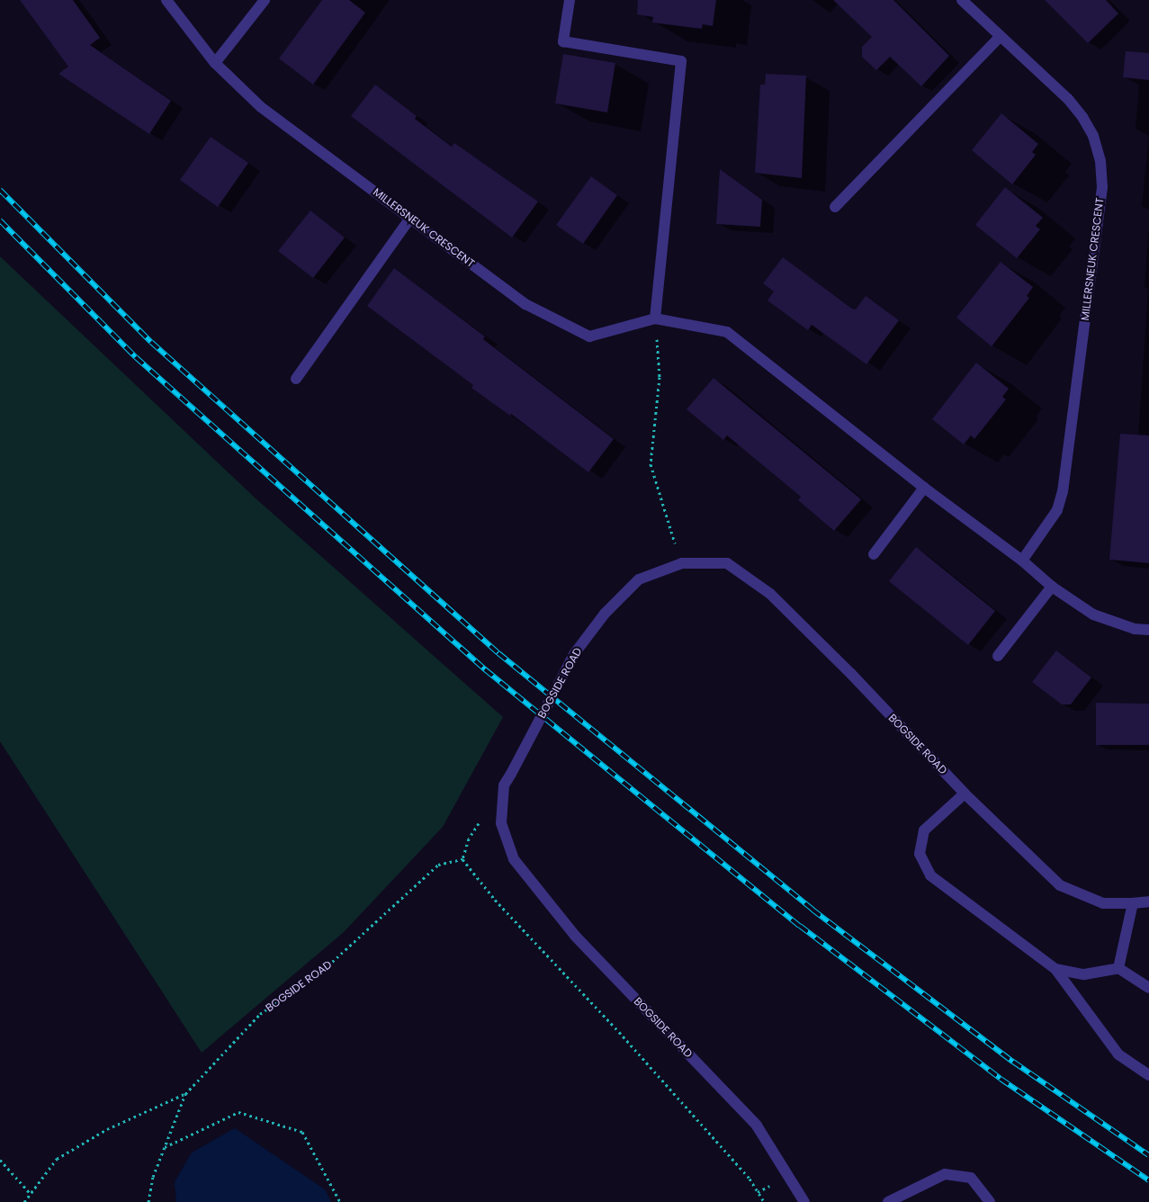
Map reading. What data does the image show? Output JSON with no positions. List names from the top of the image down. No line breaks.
{"streets":{"street":["MILLERSNEUK CRESCENT","BOGSIDE ROAD"]}}
